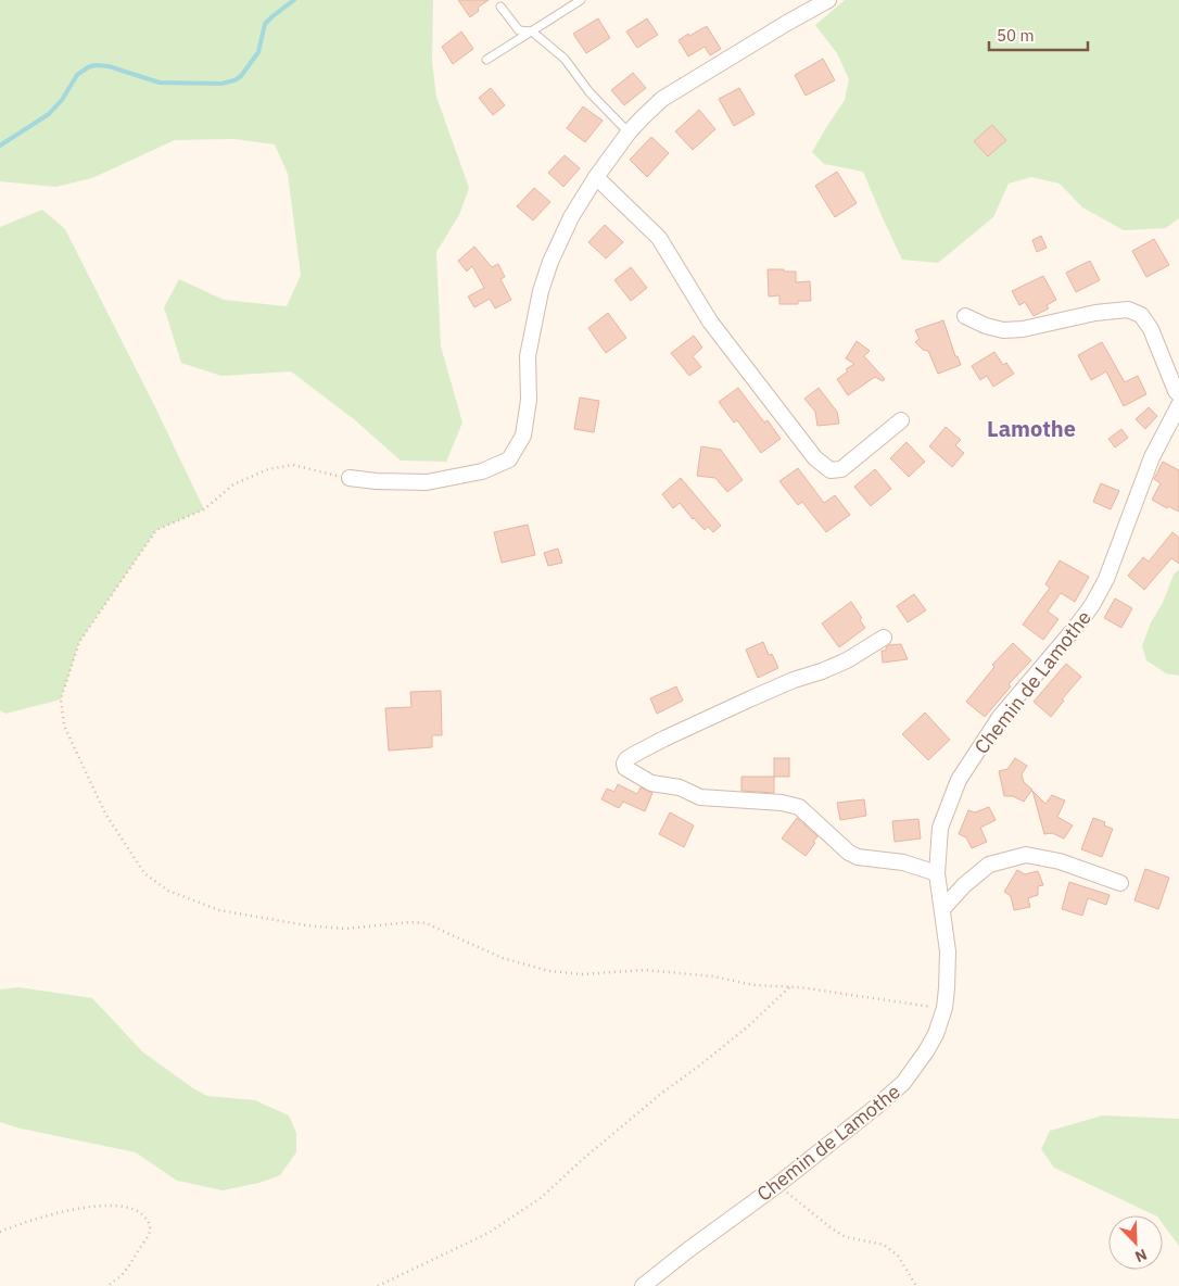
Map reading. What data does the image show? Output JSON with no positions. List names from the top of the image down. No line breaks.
{"streets":{"street":["Chemin de Lamothe"]},"districts":["Lamothe"],"scale_bar":"50 m","north":"bottom right"}
